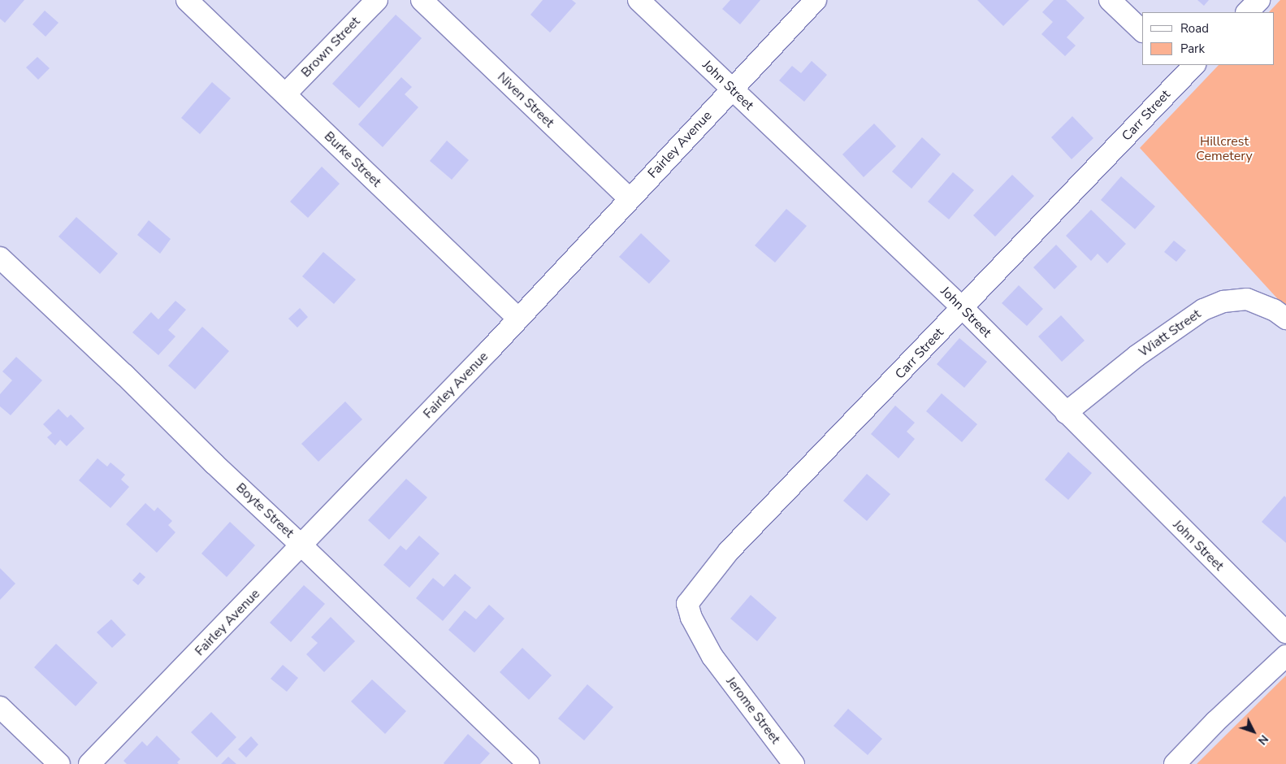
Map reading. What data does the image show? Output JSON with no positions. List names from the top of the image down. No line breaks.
{"streets":{"street":["Brown Street","John Street","Niven Street","Carr Street","Fairley Avenue","Burke Street","Wiatt Street","Boyte Street","Jerome Street"]},"crossings":[["Brown Street","Burke Street"],["John Street","Carr Street"],["John Street","Fairley Avenue"],["John Street","Wiatt Street"],["Niven Street","Fairley Avenue"],["Carr Street","Jerome Street"],["Fairley Avenue","Burke Street"],["Fairley Avenue","Boyte Street"]],"parks":["Hillcrest Cemetery"],"legend":["Road","Park"],"north":"bottom right"}
